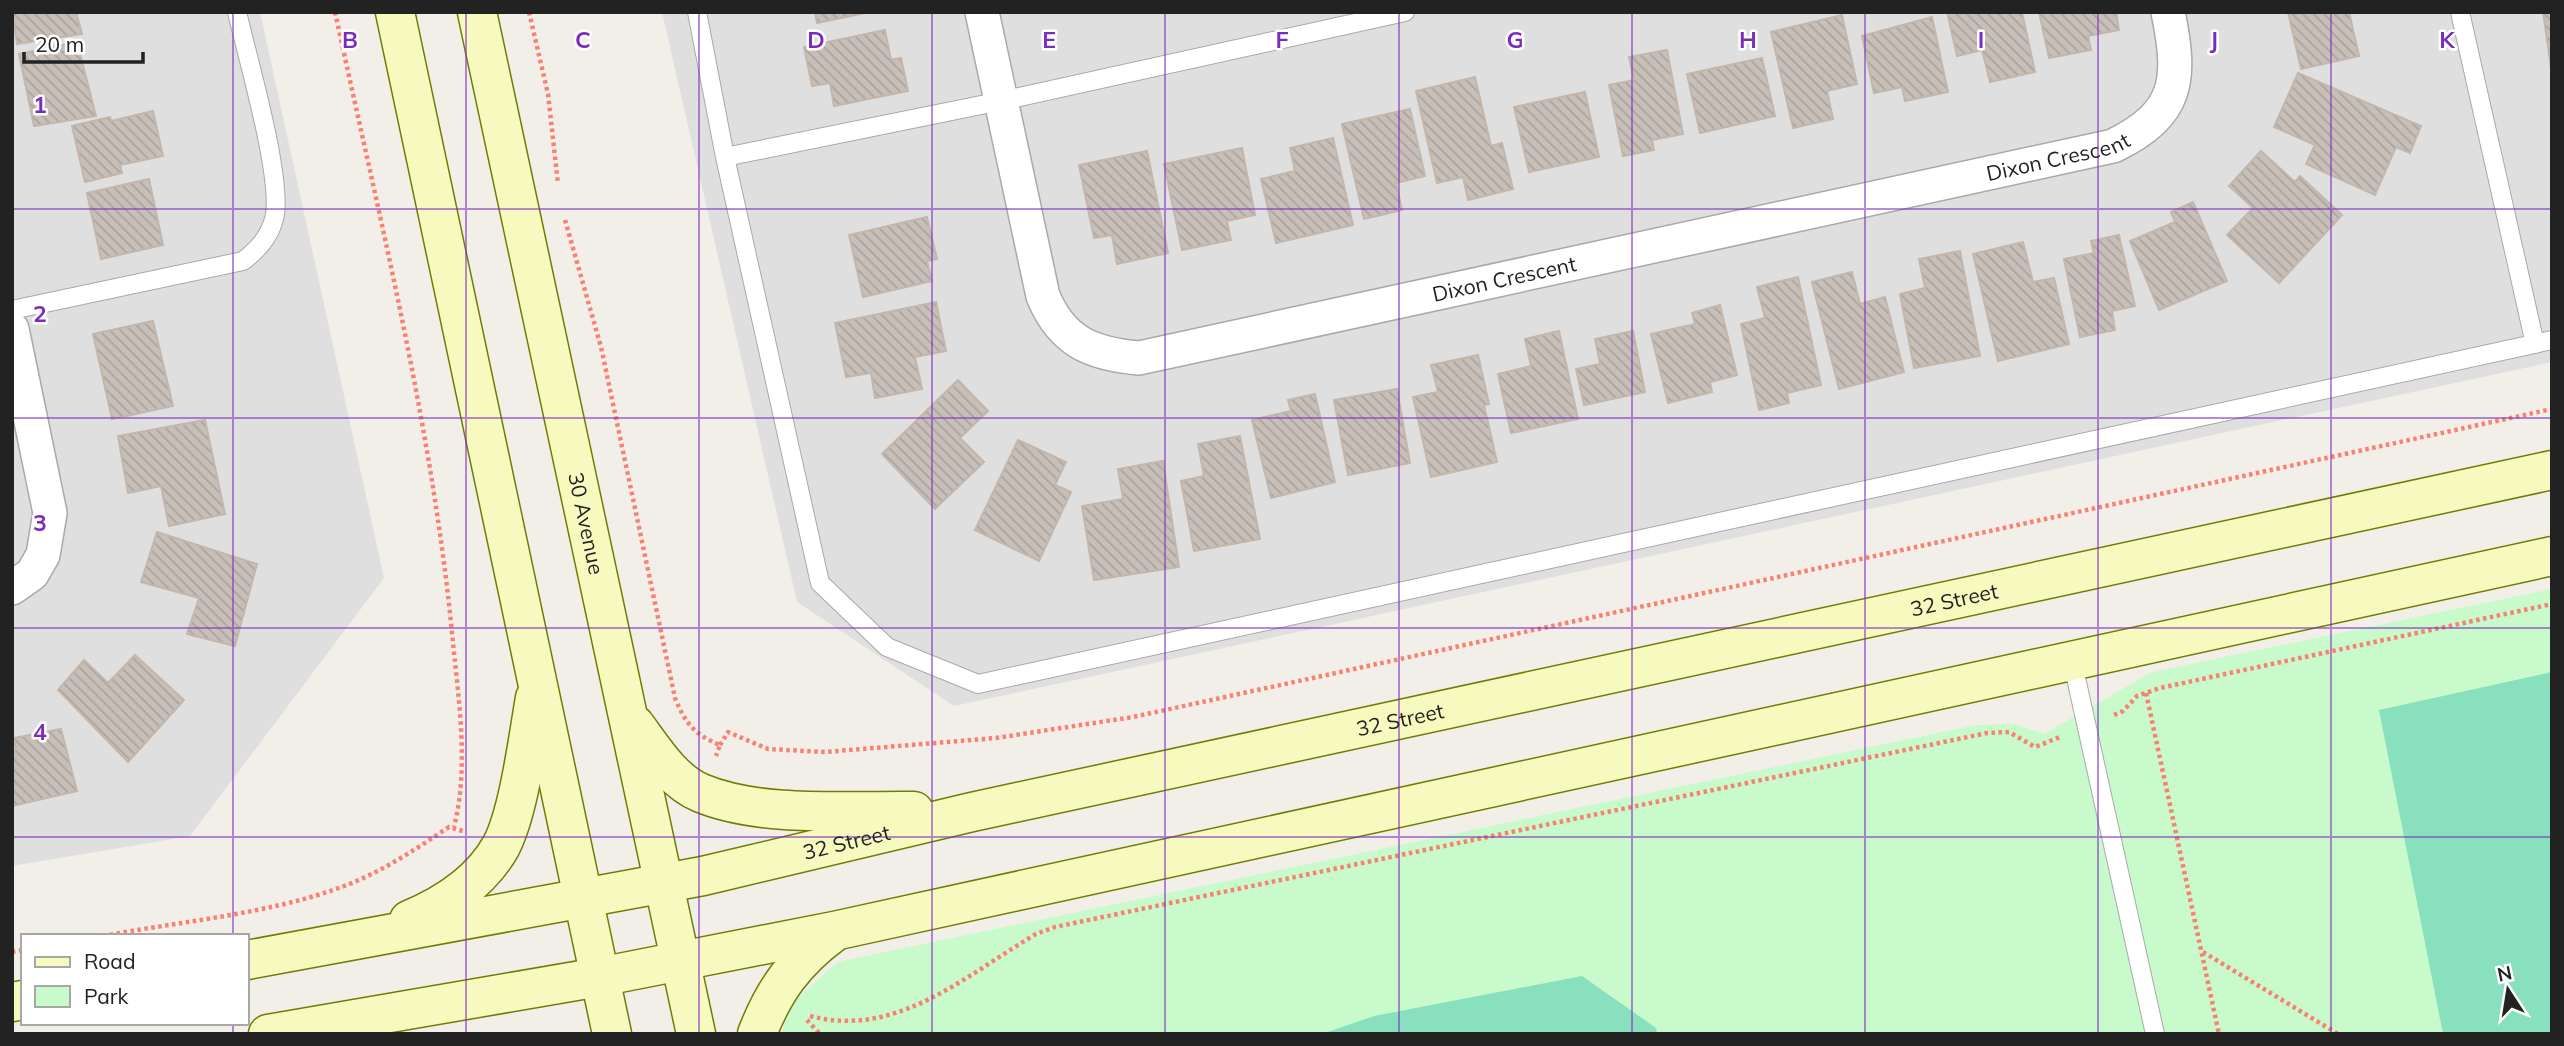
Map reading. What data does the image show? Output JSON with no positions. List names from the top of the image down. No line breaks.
{"streets":{"main road":["30 Avenue","32 Street"],"street":["Dixon Crescent"]},"crossings":[["30 Avenue","32 Street"]],"legend":["Road","Park"],"scale_bar":"20 m","north":"top","grid":{"columns":["B","C","D","E","F","G","H","I","J","K"],"rows":["1","2","3","4"]}}
